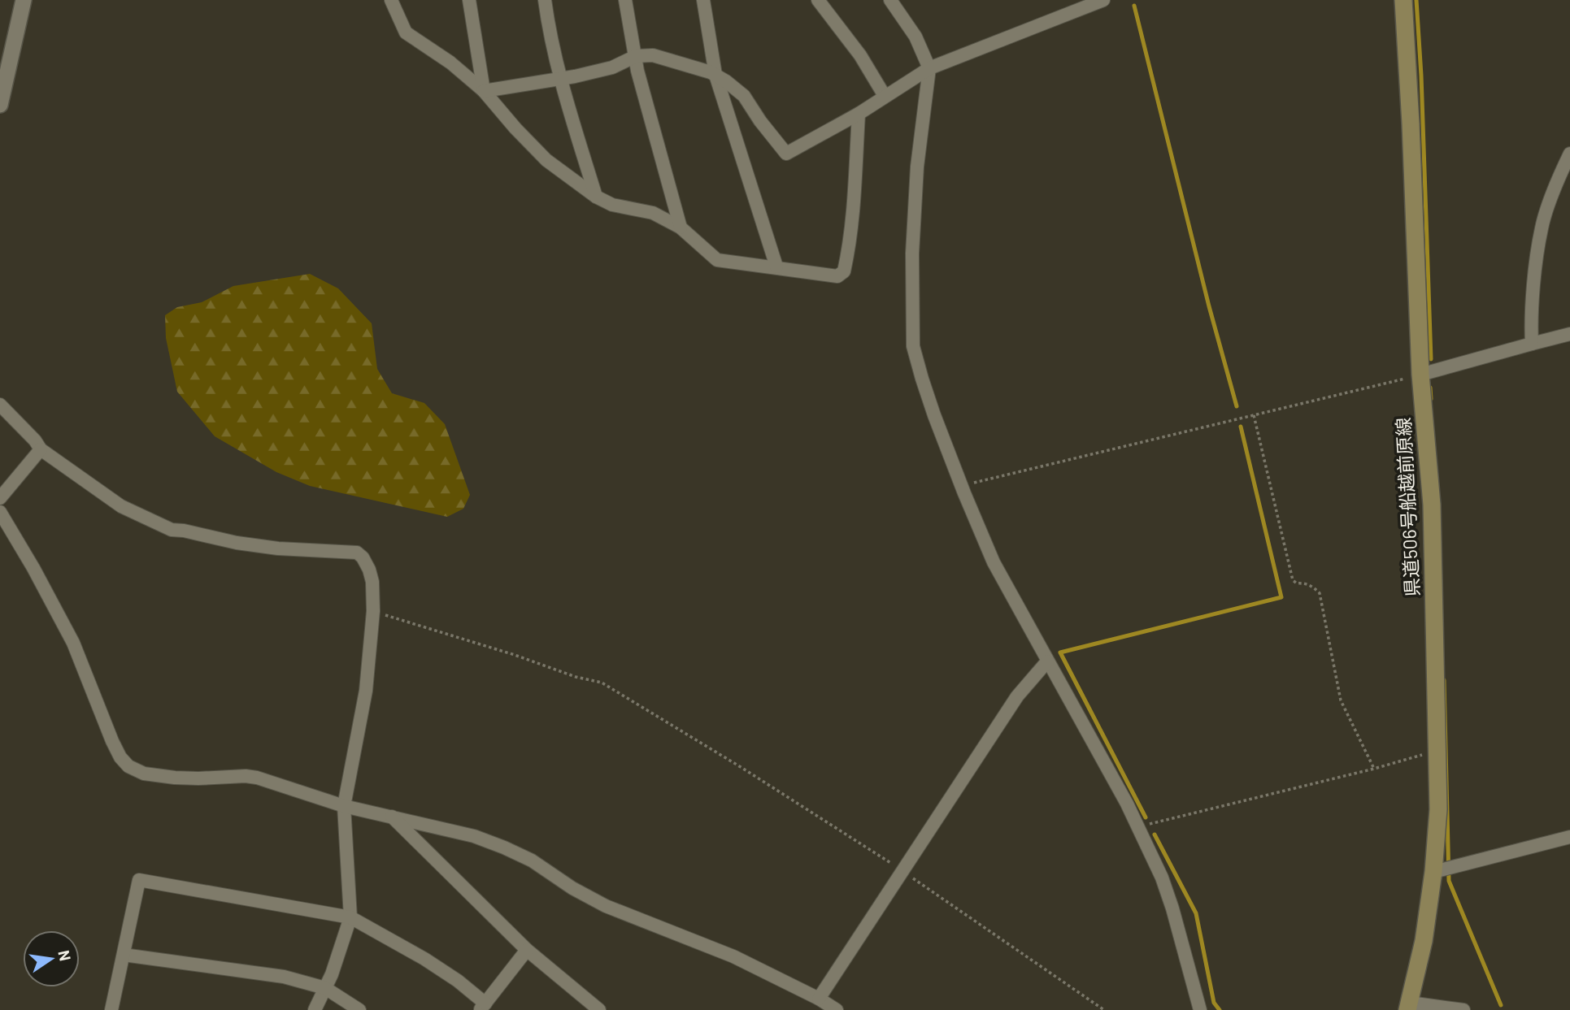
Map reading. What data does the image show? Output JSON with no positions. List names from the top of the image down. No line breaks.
{"streets":{"main road":["県道506号船越前原線"]},"north":"right"}
